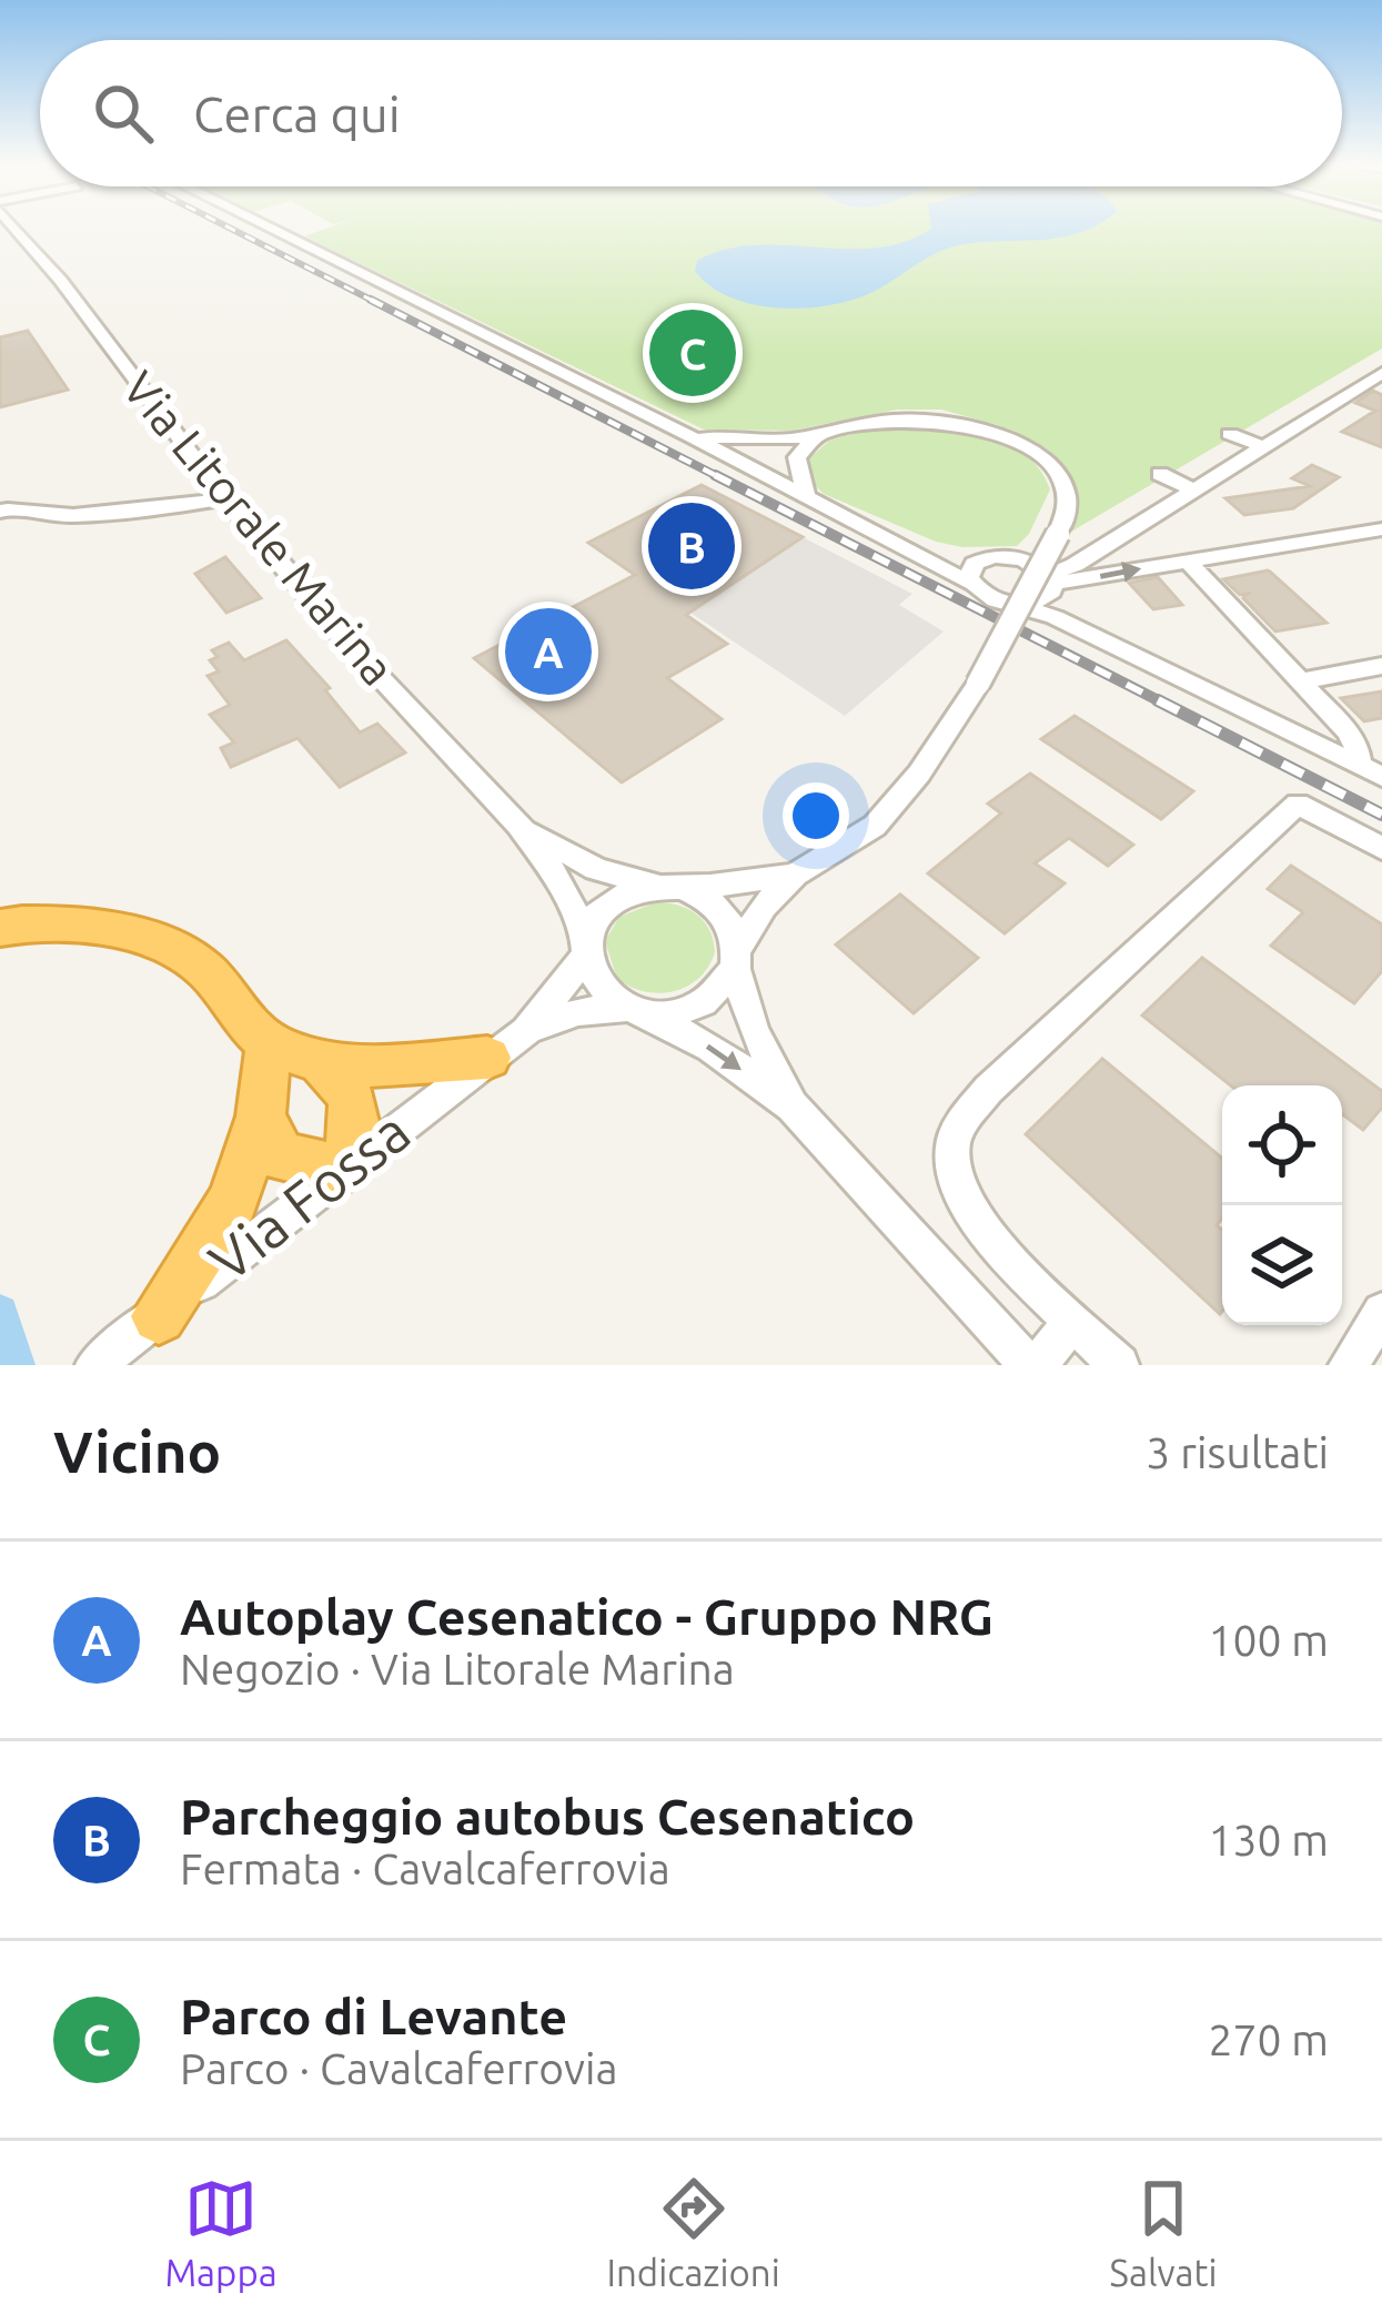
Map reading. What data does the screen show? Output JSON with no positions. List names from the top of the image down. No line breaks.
{"streets":{"street":["Via Litorale Marina","Via Fossa"]},"crossings":[["Via Litorale Marina","Via Fossa"]],"page":{"search":"Cerca qui","pins":["C","B","A"],"heading":["Vicino","3 risultati"],"list":[{"mark":"A","name":"Autoplay Cesenatico - Gruppo NRG","note":"Negozio · Via Litorale Marina","value":"100 m"},{"mark":"B","name":"Parcheggio autobus Cesenatico","note":"Fermata · Cavalcaferrovia","value":"130 m"},{"mark":"C","name":"Parco di Levante","note":"Parco · Cavalcaferrovia","value":"270 m"}],"nav":["Mappa","Indicazioni","Salvati"]}}
